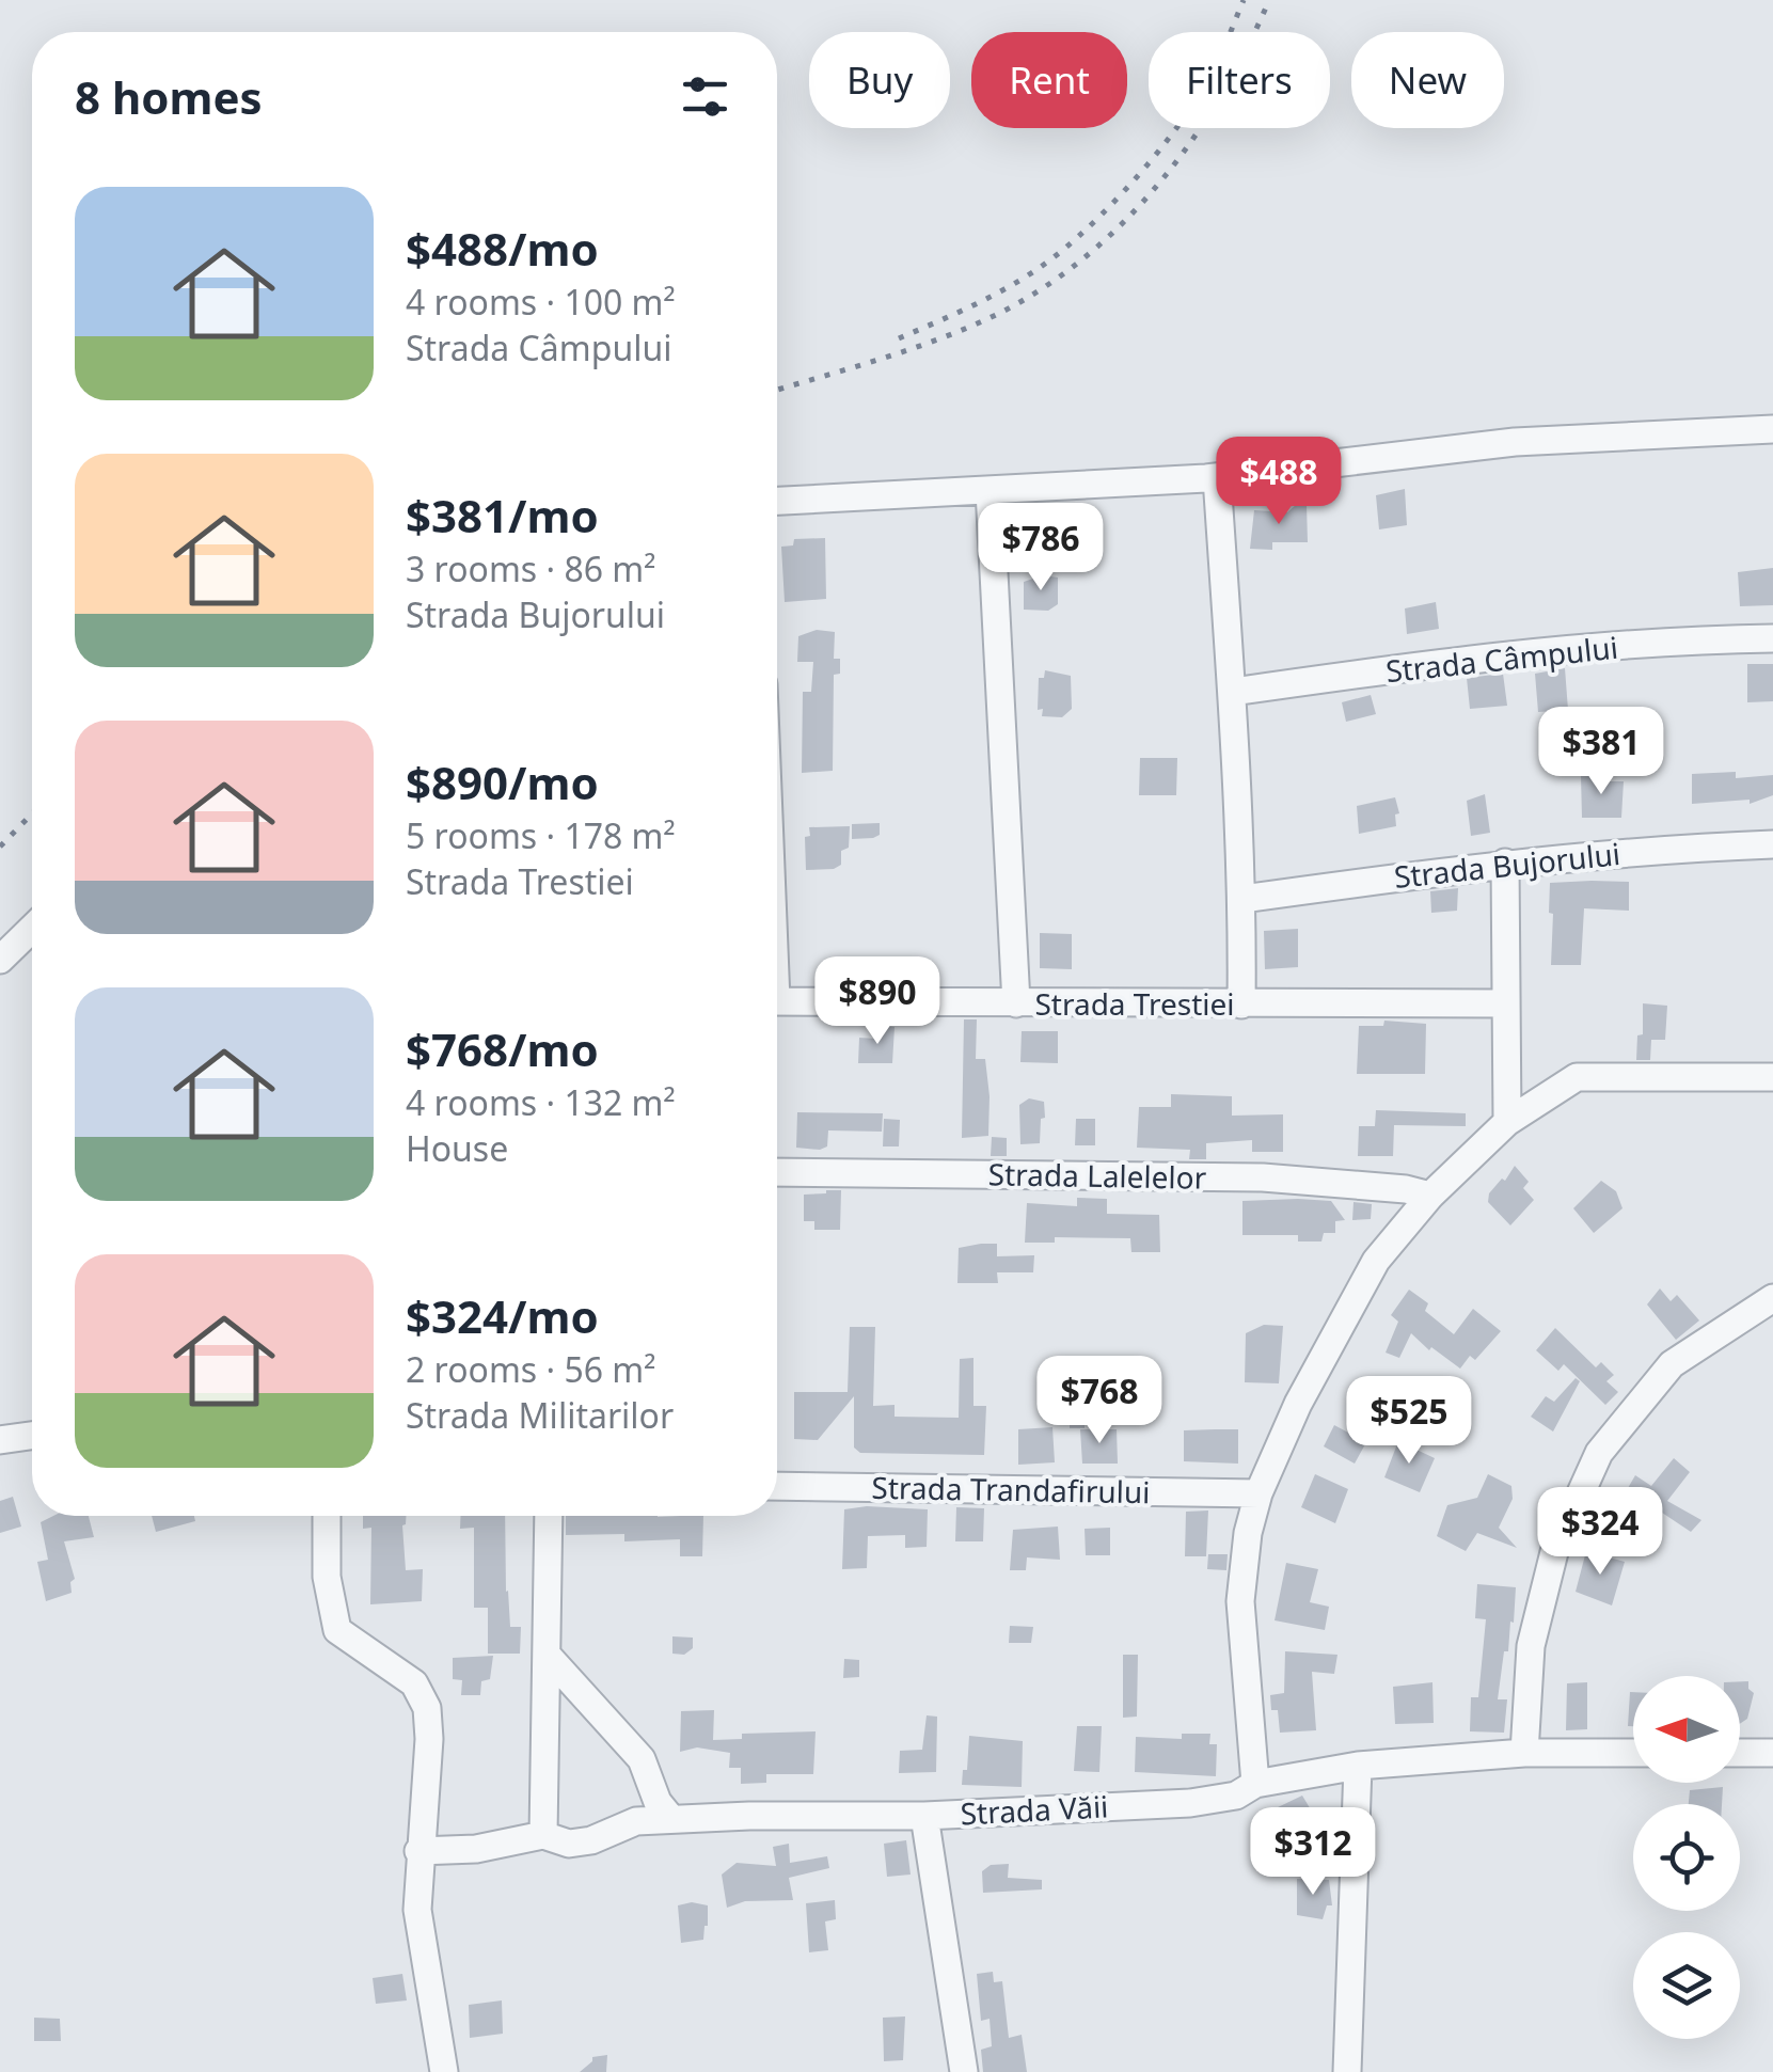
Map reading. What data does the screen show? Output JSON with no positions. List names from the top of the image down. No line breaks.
{"streets":{"street":["Strada Câmpului","Strada Bujorului","Strada Trestiei","Strada Lalelelor","Strada Trandafirului","Strada Văii"]},"north":"left","page":{"chip":["Buy","Rent","Filters","New"],"heading":"8 homes","list":[{"name":"$488/mo","note":"4 rooms · 100 m² · Strada Câmpului"},{"name":"$381/mo","note":"3 rooms · 86 m² · Strada Bujorului"},{"name":"$890/mo","note":"5 rooms · 178 m² · Strada Trestiei"},{"name":"$768/mo","note":"4 rooms · 132 m² · House"},{"name":"$324/mo","note":"2 rooms · 56 m² · Strada Militarilor"}],"price":["$488","$786","$381","$890","$768","$525","$324","$312"]}}
